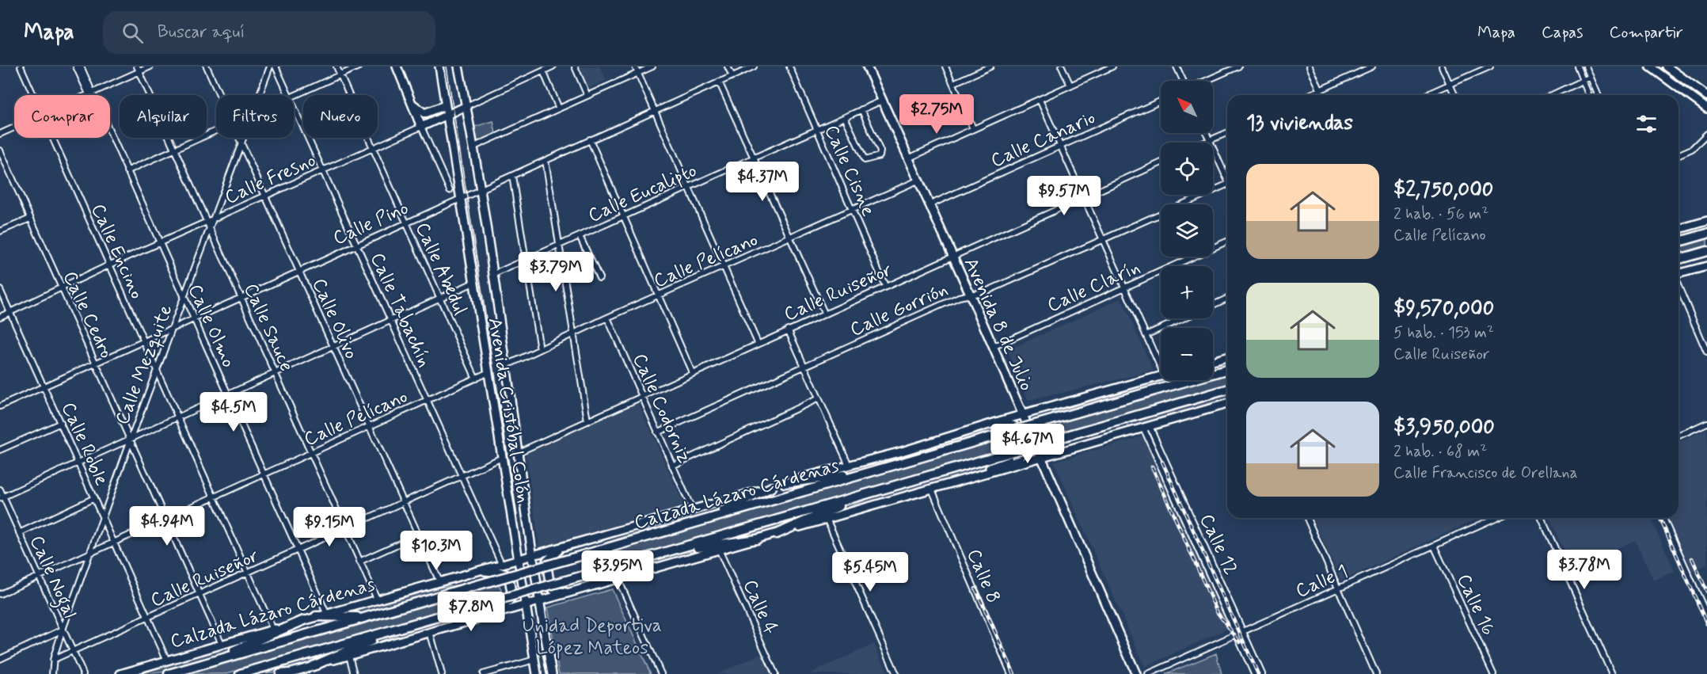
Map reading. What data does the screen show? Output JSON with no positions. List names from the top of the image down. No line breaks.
{"streets":{"highway":["Calzada Lázaro Cárdenas"],"main road":["Calle Fresno","Avenida 8 de Julio","Avenida Cristóbal Colón"],"street":["Calle Canario","Calle Cisne","Calle Eucalipto","Calle Pino","Calle Encino","Calle Pelícano","Calle Abedul","Calle Clarín","Calle Ruiseñor","Calle Gorrión","Calle Tabachín","Calle Cedro","Calle Olivo","Calle Olmo","Calle Sauce","Calle Mezquite","Calle Codorniz","Calle Roble","Calle 12","Calle 8","Calle Nogal","Calle 1","Calle 16","Calle 4"]},"crossings":[["Calle Canario","Avenida 8 de Julio"],["Calle Cisne","Calle Eucalipto"],["Calle Cisne","Calle Pelícano"],["Calle Cisne","Calle Ruiseñor"],["Calle Fresno","Calle Encino"],["Calle Fresno","Calle Abedul"],["Calle Fresno","Calle Tabachín"],["Calle Fresno","Calle Cedro"],["Calle Fresno","Calle Olivo"],["Calle Fresno","Calle Olmo"],["Calle Fresno","Calle Sauce"],["Calle Fresno","Calle Mezquite"],["Calle Fresno","Avenida Cristóbal Colón"],["Calle Fresno","Calle Roble"],["Calle Eucalipto","Avenida 8 de Julio"],["Calle Eucalipto","Avenida Cristóbal Colón"],["Calle Pino","Calle Encino"],["Calle Pino","Calle Abedul"],["Calle Pino","Calle Tabachín"],["Calle Pino","Calle Cedro"],["Calle Pino","Calle Olivo"],["Calle Pino","Calle Olmo"],["Calle Pino","Calle Sauce"],["Calle Pino","Calle Mezquite"],["Calle Pino","Avenida Cristóbal Colón"],["Calle Pino","Calle Roble"],["Calle Encino","Calle Pelícano"],["Calle Encino","Calle Ruiseñor"],["Calle Encino","Calle Mezquite"],["Calle Encino","Calzada Lázaro Cárdenas"],["Calle Pelícano","Calle Abedul"],["Calle Pelícano","Calle Tabachín"],["Calle Pelícano","Calle Cedro"],["Calle Pelícano","Calle Olivo"],["Calle Pelícano","Avenida 8 de Julio"],["Calle Pelícano","Calle Olmo"],["Calle Pelícano","Calle Sauce"],["Calle Pelícano","Calle Mezquite"],["Calle Pelícano","Calle Codorniz"],["Calle Pelícano","Avenida Cristóbal Colón"],["Calle Pelícano","Calle Roble"],["Calle Pelícano","Calle Nogal"],["Calle Clarín","Avenida 8 de Julio"],["Calle Ruiseñor","Calle Tabachín"],["Calle Ruiseñor","Calle Cedro"],["Calle Ruiseñor","Calle Olivo"],["Calle Ruiseñor","Avenida 8 de Julio"],["Calle Ruiseñor","Calle Olmo"],["Calle Ruiseñor","Calle Sauce"],["Calle Ruiseñor","Calle Mezquite"],["Calle Ruiseñor","Calle Codorniz"],["Calle Ruiseñor","Avenida Cristóbal Colón"],["Calle Ruiseñor","Calle Roble"],["Calle Ruiseñor","Calle Nogal"],["Calle Gorrión","Avenida 8 de Julio"],["Calle Gorrión","Calle Codorniz"],["Calle Tabachín","Calzada Lázaro Cárdenas"],["Calle Cedro","Calle Mezquite"],["Calle Cedro","Calzada Lázaro Cárdenas"],["Calle Olivo","Calle Mezquite"],["Calle Olivo","Calzada Lázaro Cárdenas"],["Avenida 8 de Julio","Calzada Lázaro Cárdenas"],["Calle Olmo","Calle Mezquite"],["Calle Olmo","Calzada Lázaro Cárdenas"],["Calle Sauce","Calle Mezquite"],["Calle Sauce","Calzada Lázaro Cárdenas"],["Calle Mezquite","Calle Roble"],["Calle Mezquite","Calle Nogal"],["Calle Codorniz","Calzada Lázaro Cárdenas"],["Avenida Cristóbal Colón","Calzada Lázaro Cárdenas"],["Calle Roble","Calzada Lázaro Cárdenas"],["Calle 12","Calle 1"],["Calle 1","Calle 16"]],"parks":["Unidad Deportiva López Mateos"],"north":"top left","page":{"header":"Mapa","search":"Buscar aquí","nav":["Mapa","Capas","Compartir"],"map_buttons":["+","−"],"price":["$2.75M","$4.37M","$9.57M","$3.79M","$4.5M","$4.67M","$4.94M","$9.15M","$10.3M","$3.78M","$3.95M","$5.45M","$7.8M"],"chip":["Comprar","Alquilar","Filtros","Nuevo"],"heading":"13 viviendas","list":[{"name":"$2,750,000","note":"2 hab. · 56 m² · Calle Pelícano"},{"name":"$9,570,000","note":"5 hab. · 153 m² · Calle Ruiseñor"},{"name":"$3,950,000","note":"2 hab. · 68 m² · Calle Francisco de Orellana"}]}}
